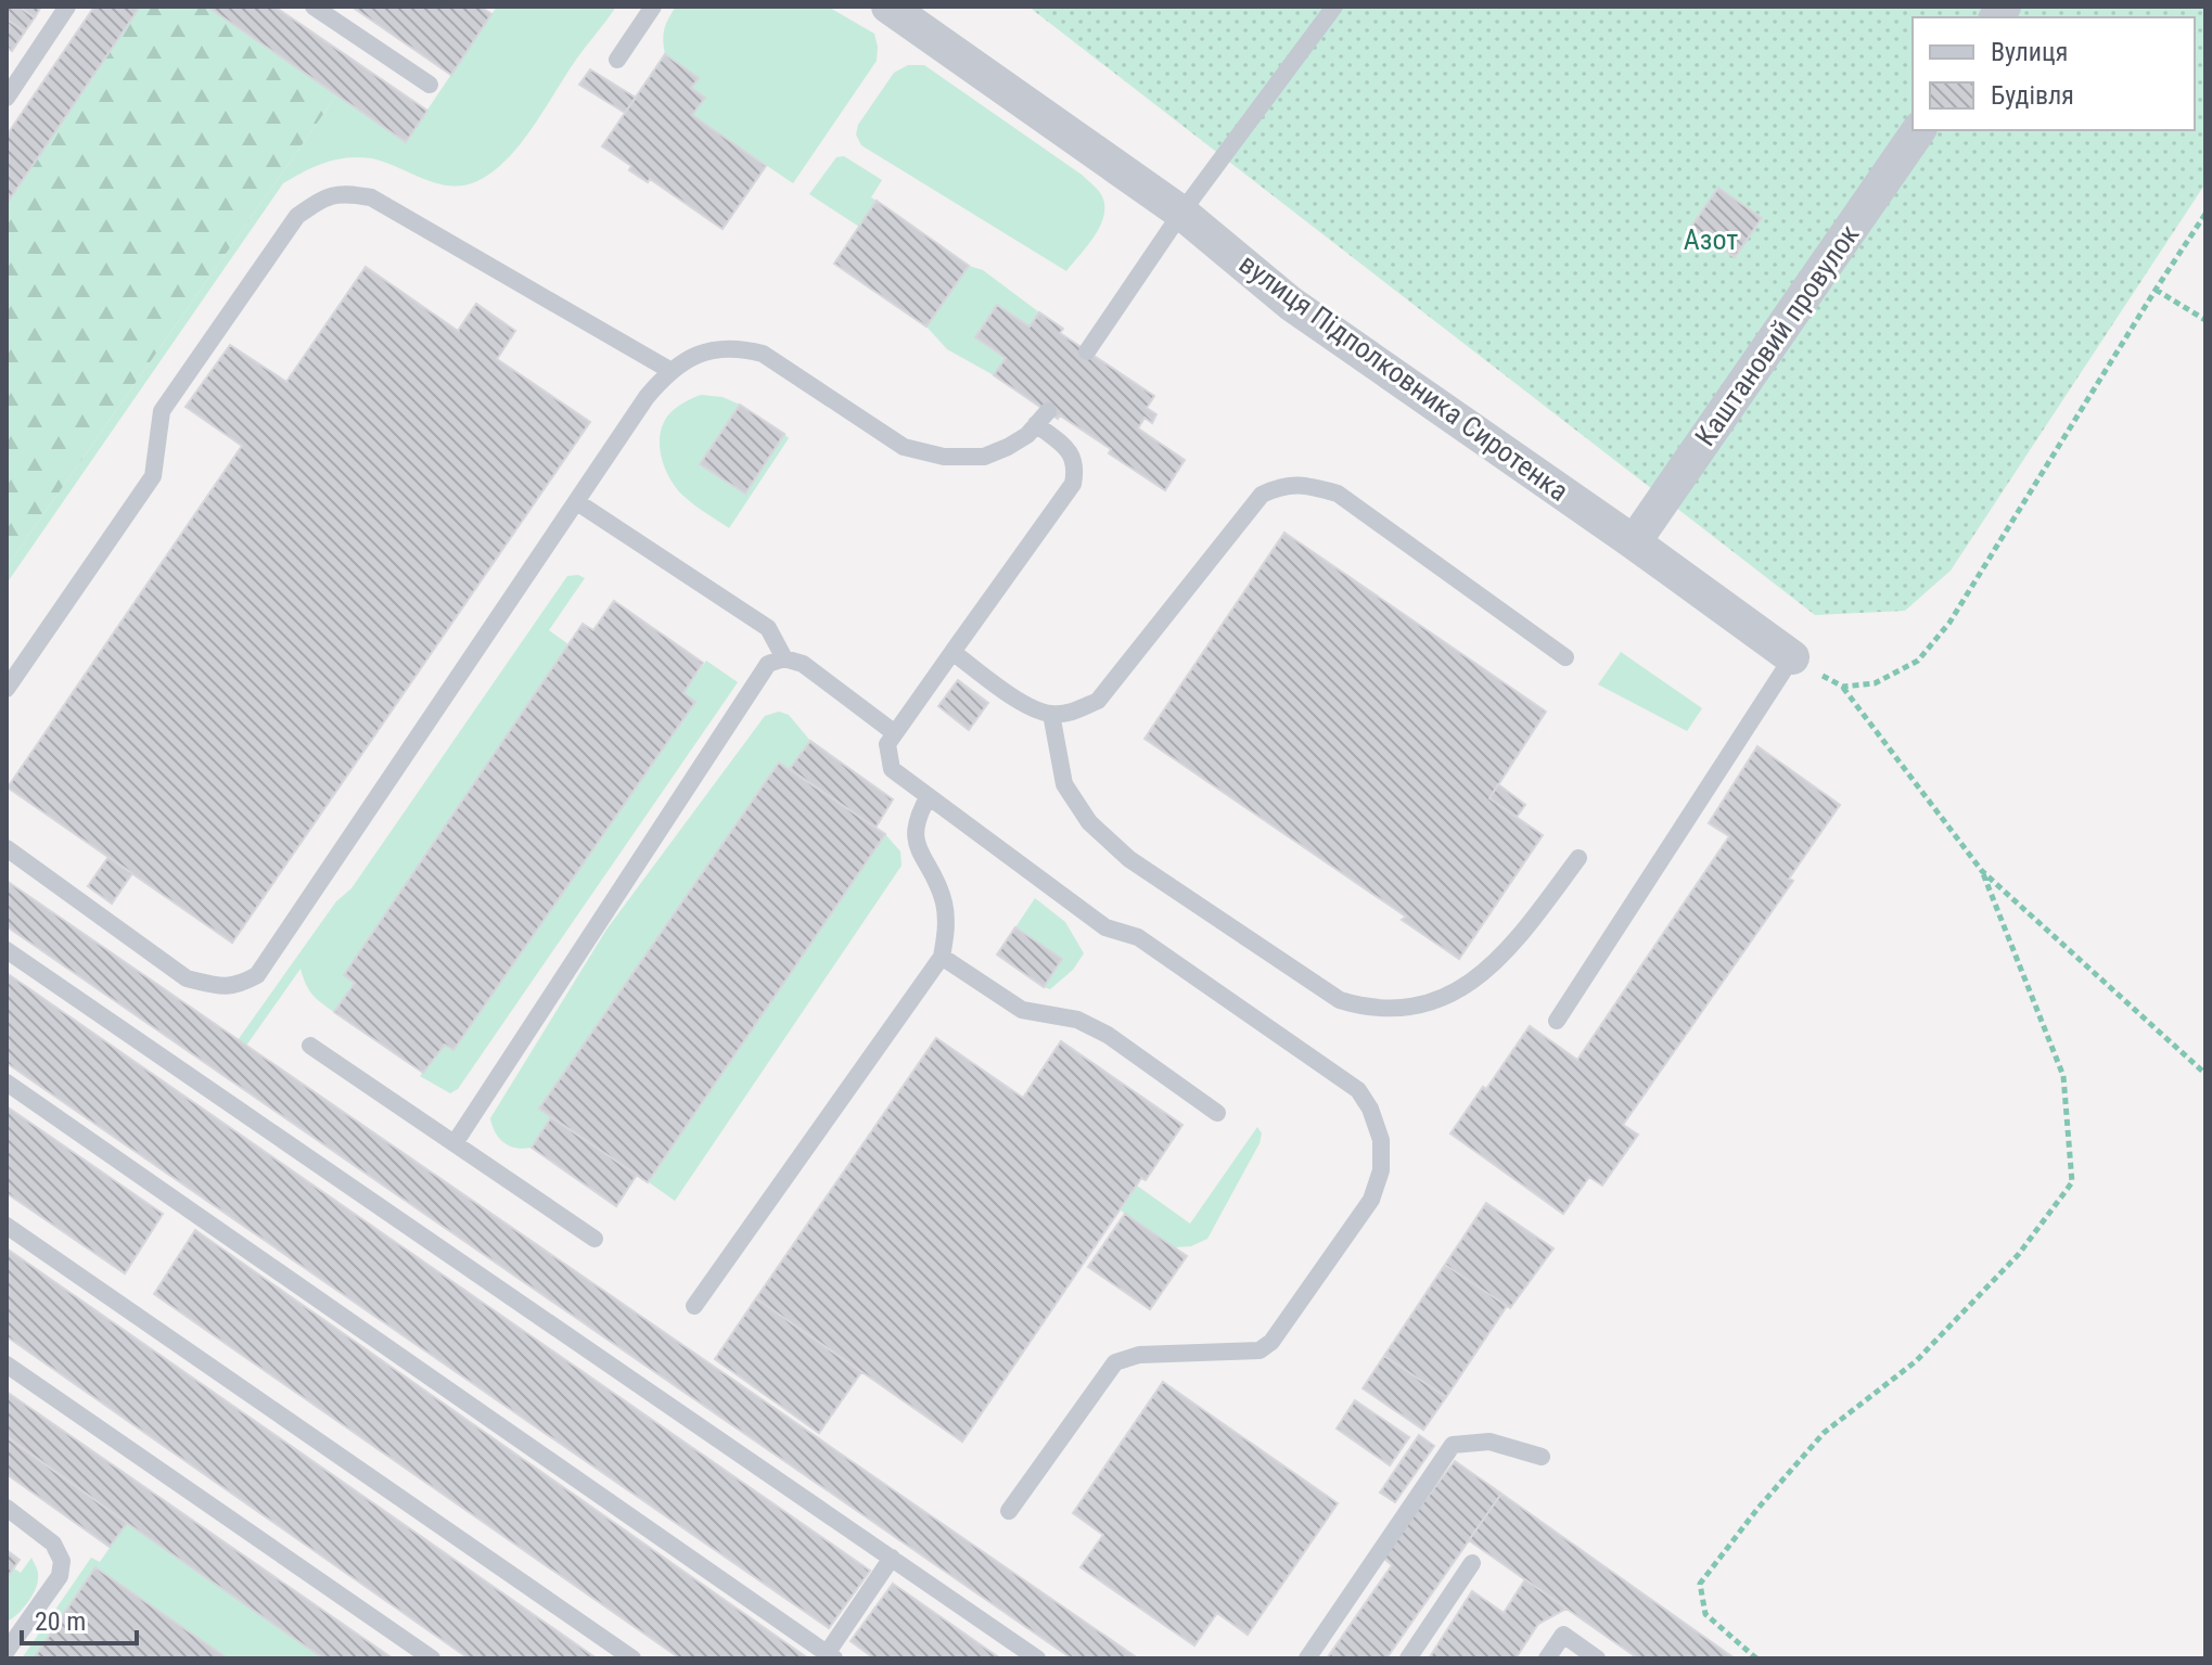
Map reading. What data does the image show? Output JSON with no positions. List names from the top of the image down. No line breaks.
{"streets":{"street":["Каштановий провулок","вулиця Підполковника Сиротенка"]},"crossings":[["Каштановий провулок","вулиця Підполковника Сиротенка"]],"parks":["Азот"],"legend":["Вулиця","Будівля"],"scale_bar":"20 m"}
